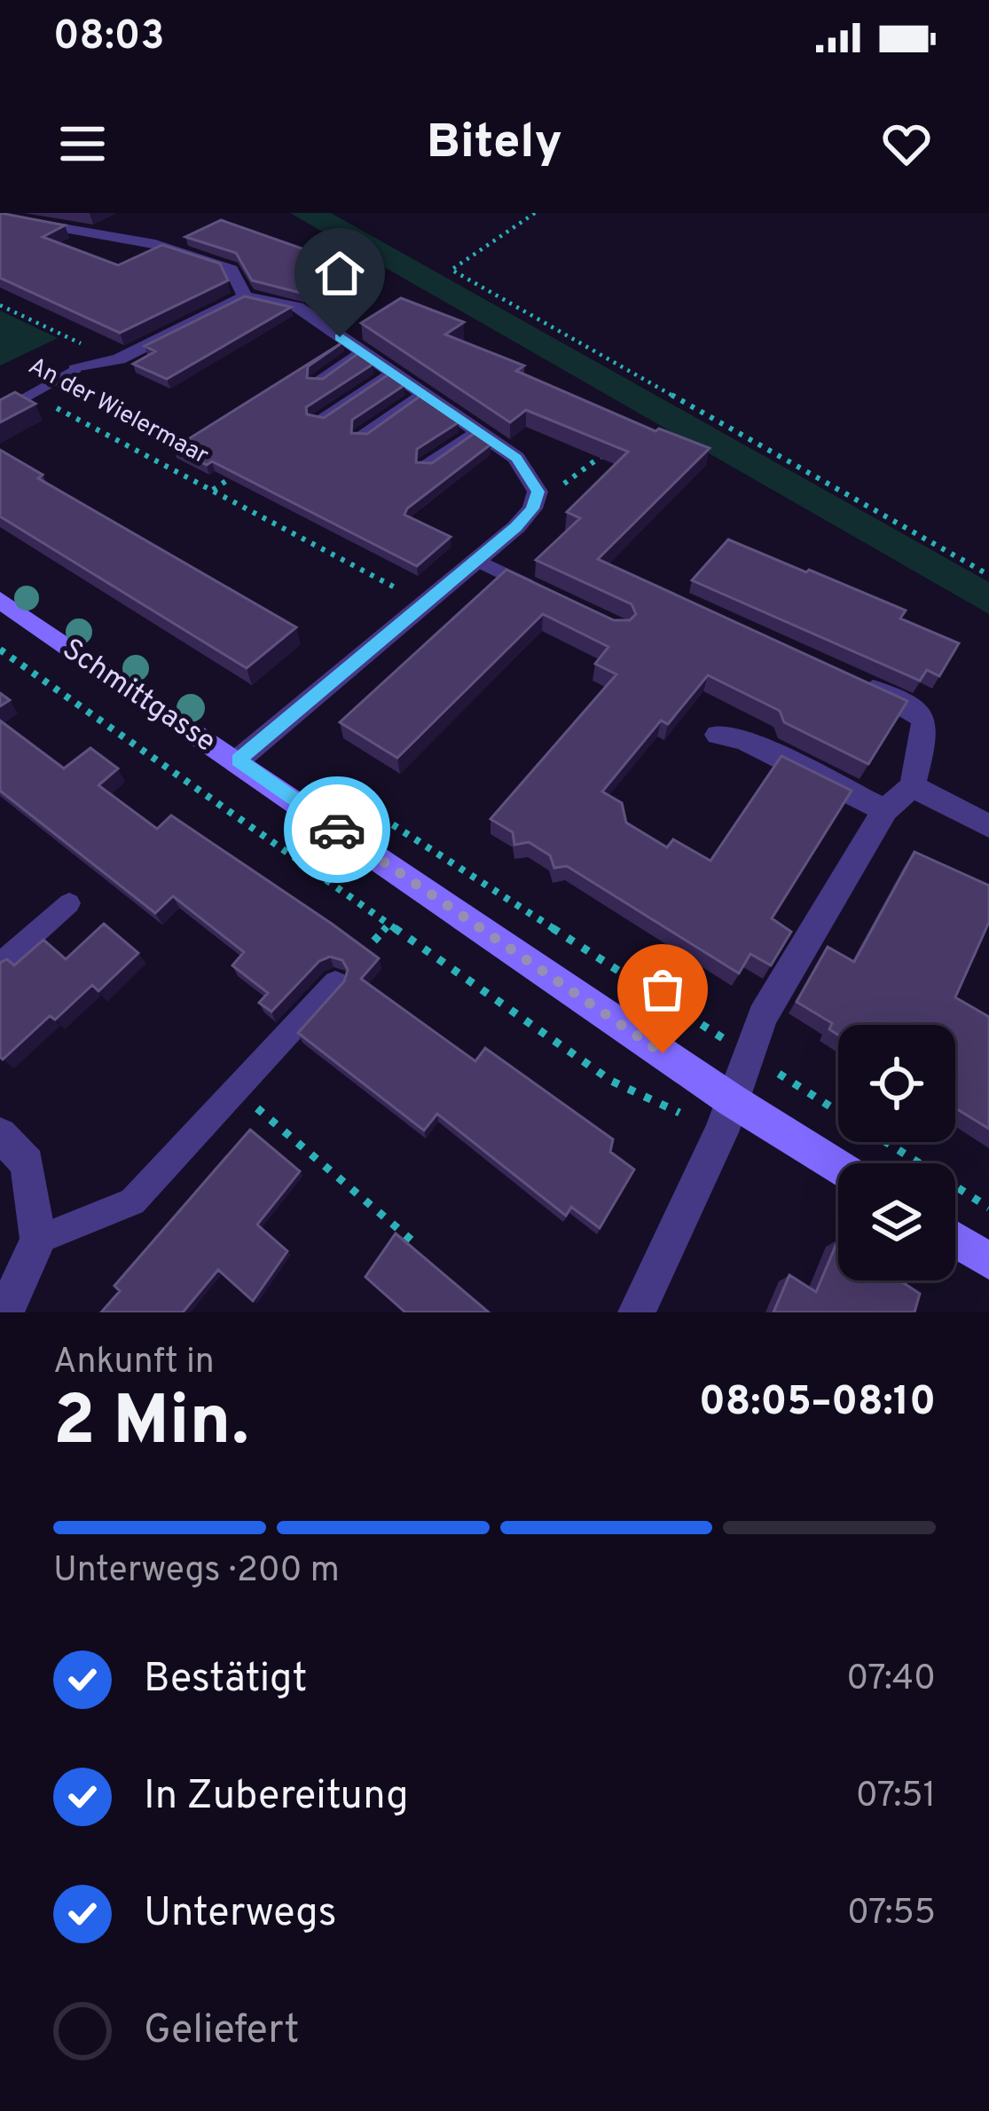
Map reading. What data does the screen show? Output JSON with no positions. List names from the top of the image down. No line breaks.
{"streets":{"main road":["Schmittgasse"],"street":["An der Wielermaar"]},"page":{"status":"08:03","header":"Bitely","heading":["2 Min.","Ankunft in","08:05–08:10"],"bar":"Unterwegs · 200 m","list":[["Bestätigt","07:40"],["In Zubereitung","07:51"],["Unterwegs","07:55"],"Geliefert"]}}
